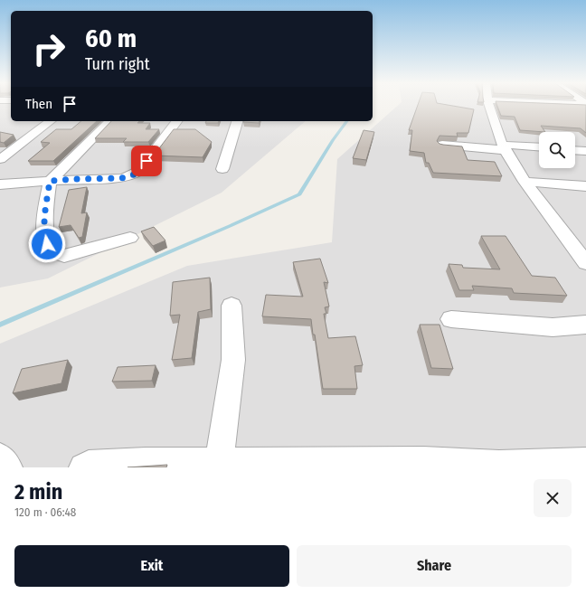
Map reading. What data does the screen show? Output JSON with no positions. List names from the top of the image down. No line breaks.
{"page":{"turn":["60 m","Turn right"],"then":"Then","heading":["2 min","120 m · 06:48"],"buttons":["Exit","Share"]}}
